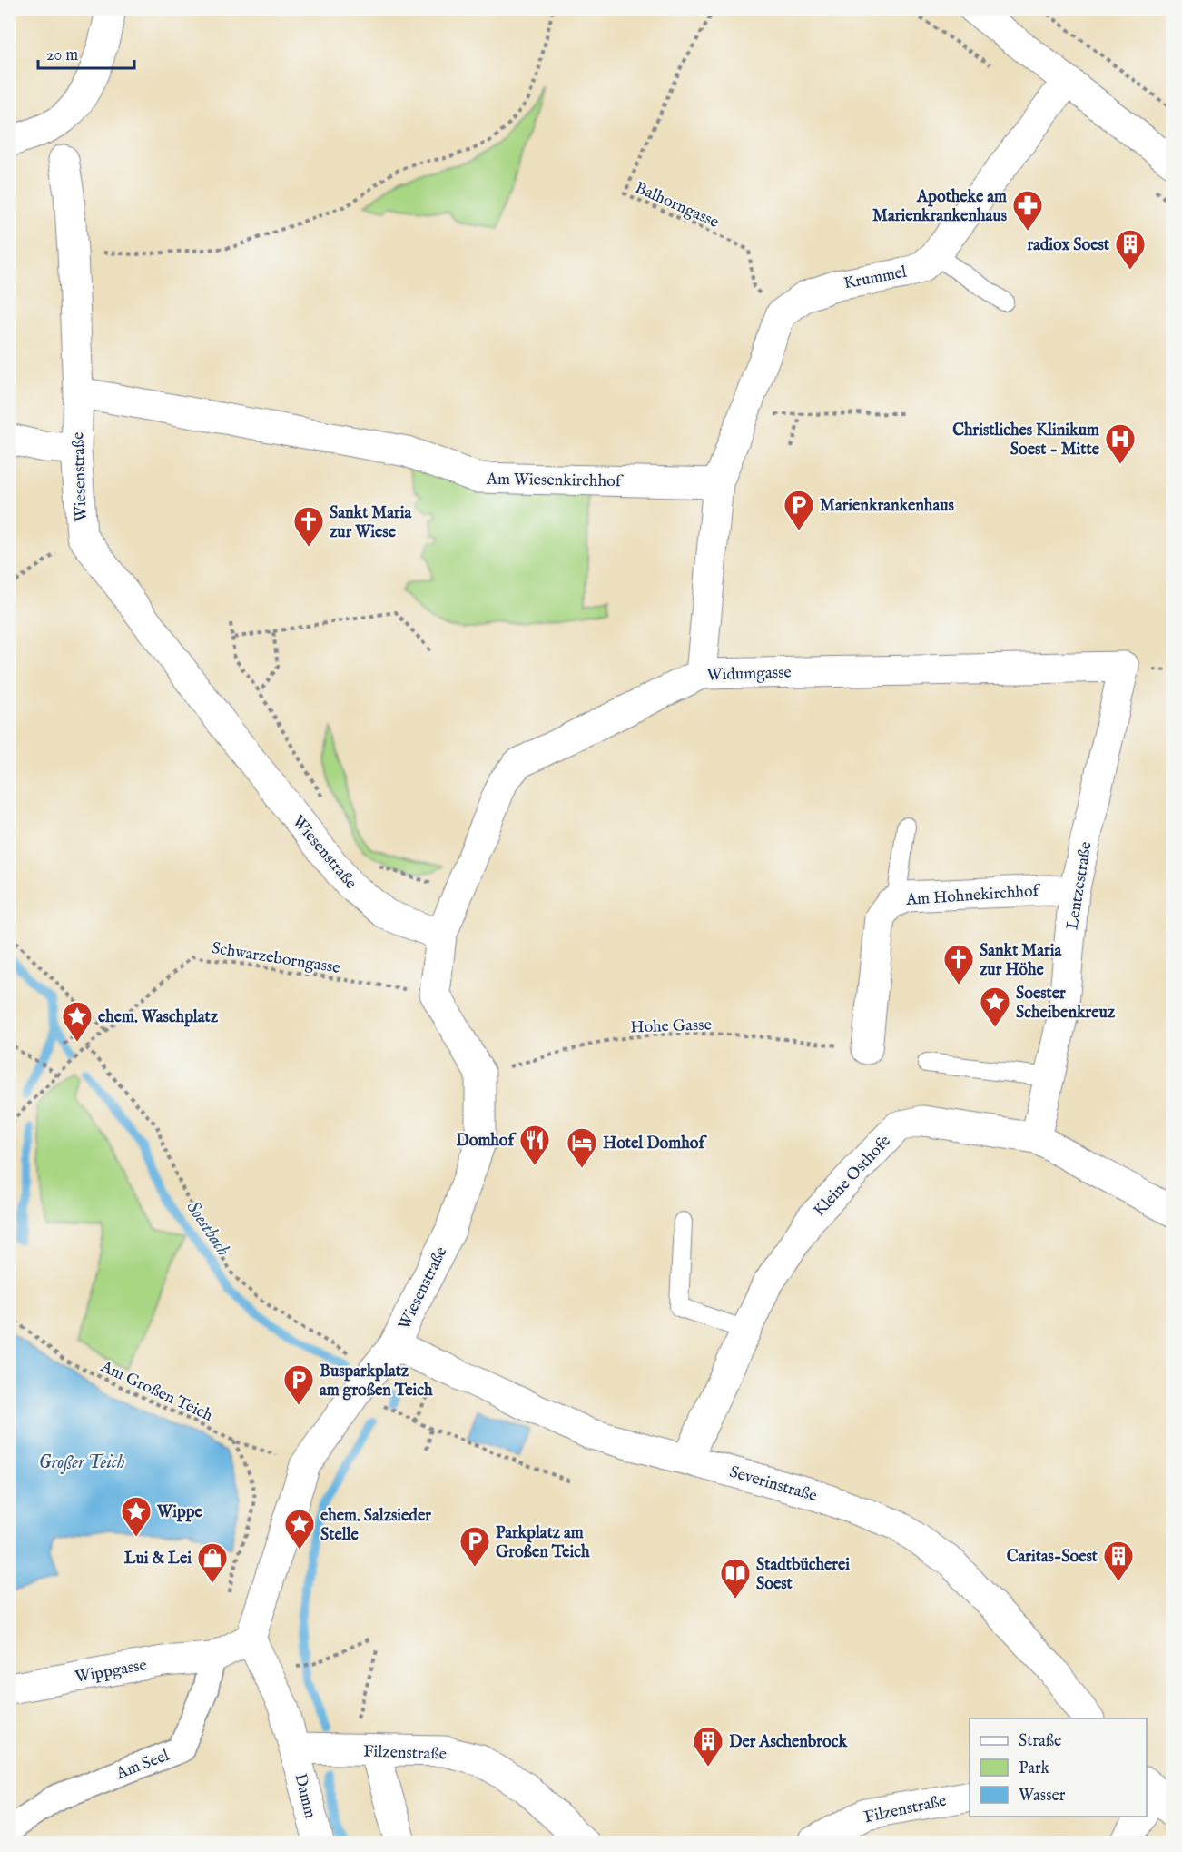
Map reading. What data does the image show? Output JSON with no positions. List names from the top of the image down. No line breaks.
{"streets":{"street":["Krummel","Wiesenstraße","Am Wiesenkirchhof","Widumgasse","Lentzestraße","Am Hohnekirchhof","Kleine Osthofe","Severinstraße","Wippgasse","Filzenstraße","Am Seel","Damm"],"path":["Balhorngasse","Schwarzeborngasse","Hohe Gasse","Am Großen Teich"]},"crossings":[["Balhorngasse","Krummel"],["Wiesenstraße","Am Wiesenkirchhof"],["Wiesenstraße","Widumgasse"],["Wiesenstraße","Schwarzeborngasse"],["Wiesenstraße","Hohe Gasse"],["Wiesenstraße","Am Großen Teich"],["Wiesenstraße","Severinstraße"],["Widumgasse","Lentzestraße"],["Lentzestraße","Am Hohnekirchhof"],["Lentzestraße","Kleine Osthofe"],["Am Hohnekirchhof","Hohe Gasse"],["Kleine Osthofe","Severinstraße"],["Wippgasse","Am Seel"],["Filzenstraße","Damm"]],"water":["Soestbach","Großer Teich"],"places":{"pharmacy":["Apotheke am Marienkrankenhaus"],"building":["radiox Soest","Caritas-Soest","Der Aschenbrock"],"hospital":["Christliches Klinikum Soest - Mitte"],"parking":["Marienkrankenhaus","Busparkplatz am großen Teich","Parkplatz am Großen Teich"],"church":["Sankt Maria zur Wiese","Sankt Maria zur Höhe"],"place":["Soester Scheibenkreuz","ehem. Waschplatz","Wippe","ehem. Salzsieder Stelle"],"restaurant":["Domhof"],"hotel":["Hotel Domhof"],"shop":["Lui & Lei"],"library":["Stadtbücherei Soest"]},"legend":["Straße","Park","Wasser"],"scale_bar":"20 m"}
